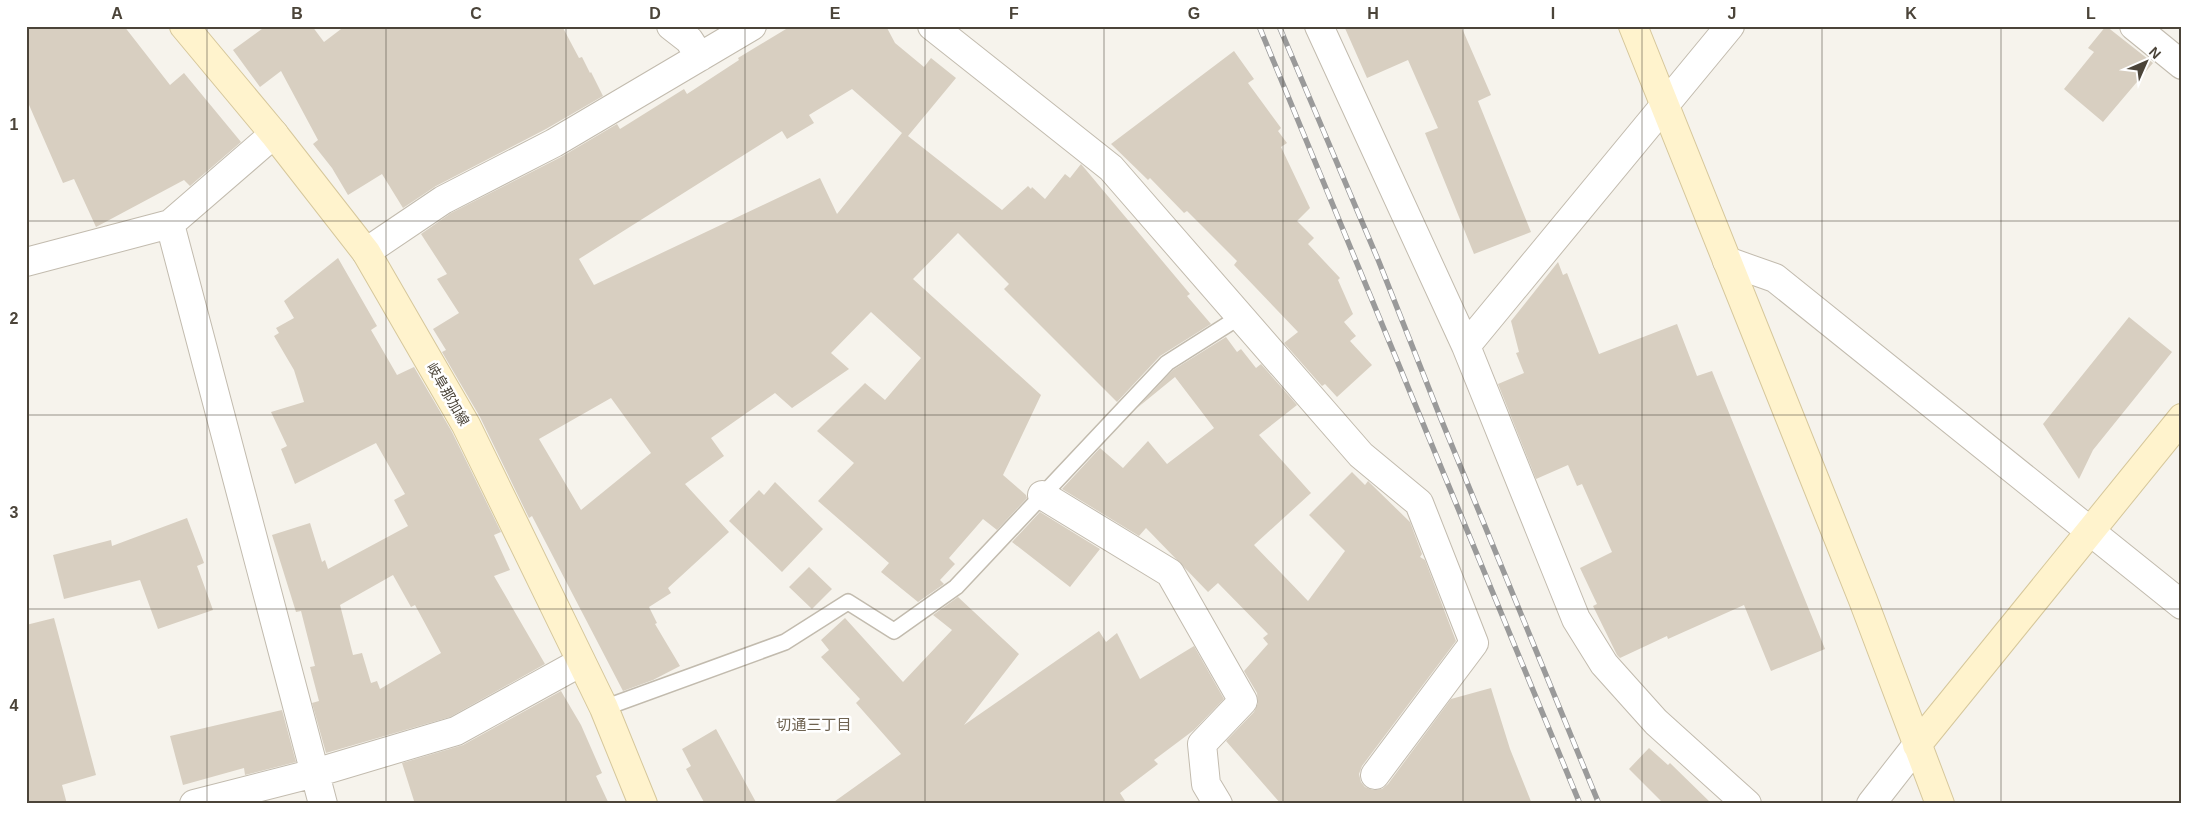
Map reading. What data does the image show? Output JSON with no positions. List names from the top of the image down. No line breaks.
{"streets":{"street":["岐阜那加線"]},"districts":["切通三丁目"],"north":"top right","grid":{"columns":["A","B","C","D","E","F","G","H","I","J","K","L"],"rows":["1","2","3","4"]}}
